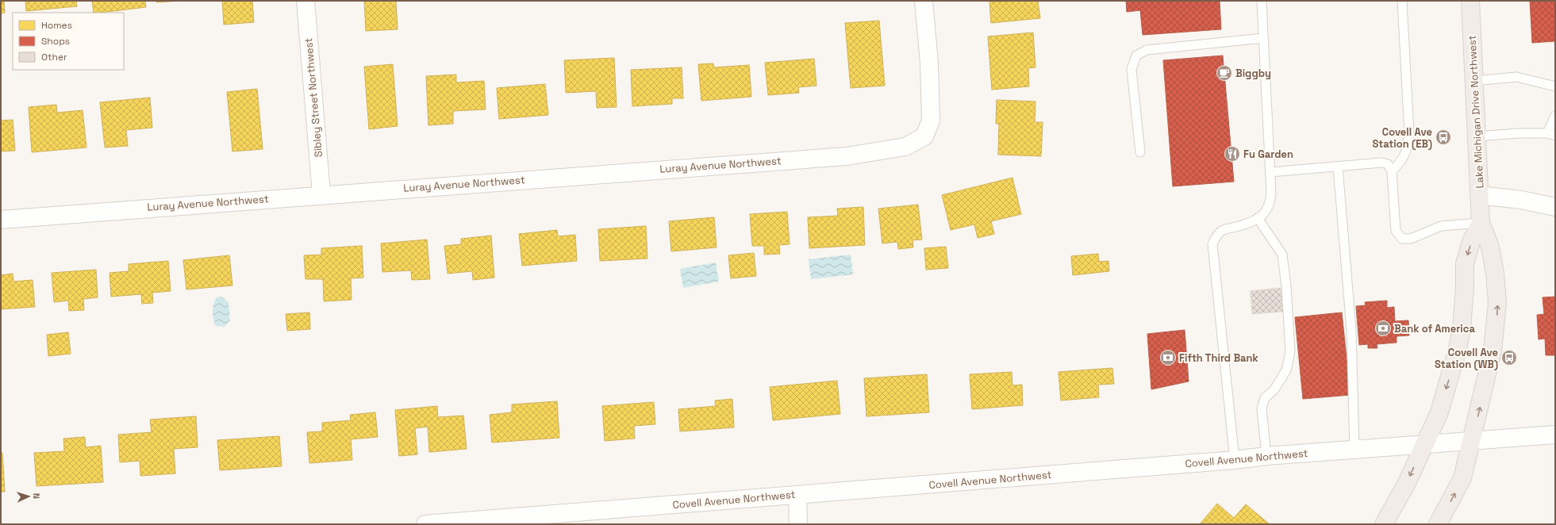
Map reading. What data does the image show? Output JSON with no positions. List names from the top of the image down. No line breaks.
{"streets":{"highway":["Lake Michigan Drive Northwest"],"street":["Sibley Street Northwest","Luray Avenue Northwest","Covell Avenue Northwest"]},"crossings":[["Sibley Street Northwest","Luray Avenue Northwest"],["Lake Michigan Drive Northwest","Covell Avenue Northwest"]],"places":{"cafe":["Biggby"],"bus stop":["Covell Ave Station (EB)","Covell Ave Station (WB)"],"restaurant":["Fu Garden"],"bank":["Bank of America","Fifth Third Bank"]},"legend":["Homes","Shops","Other"],"north":"right"}
